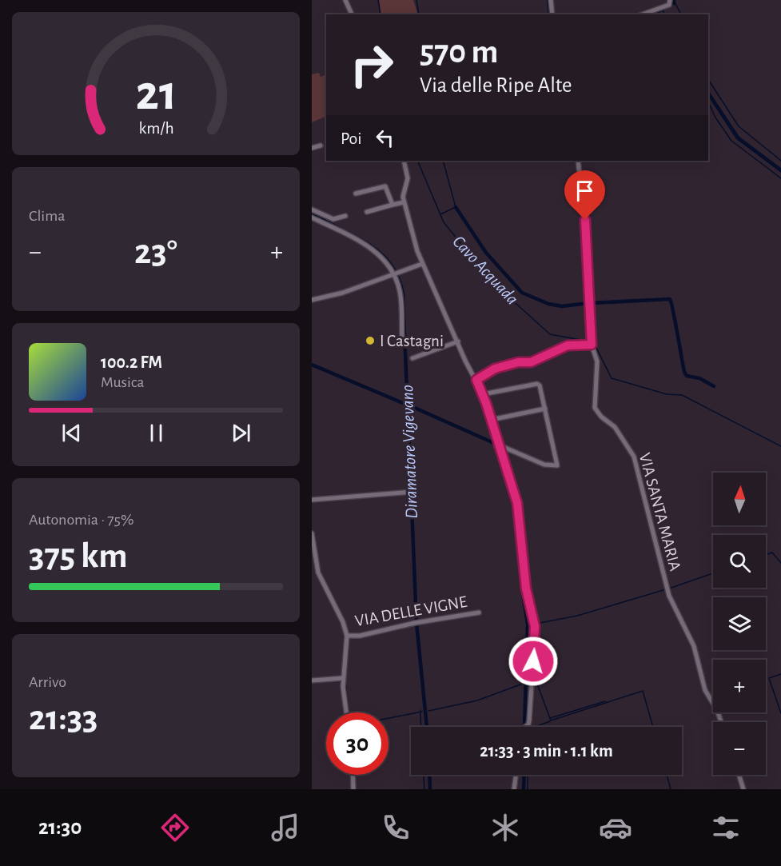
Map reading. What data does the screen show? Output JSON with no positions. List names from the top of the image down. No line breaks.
{"streets":{"street":["VIA SANTA MARIA","VIA DELLE VIGNE"]},"water":["Cavo Acquada","Diramatore Vigevano"],"places":["I Castagni"],"north":"top","page":{"turn":["570 m","Via delle Ripe Alte"],"then":"Poi","tile":["Clima",["Autonomia · 75%","375 km"],["Arrivo","21:33"]],"heat":["−","23°","+"],"song":["100.2 FM","Musica"],"map_buttons":["+","−"],"limit":"30","trip":"21:33 · 3 min · 1.1 km","tabs":"21:30","gauge":["21","km/h"]}}
